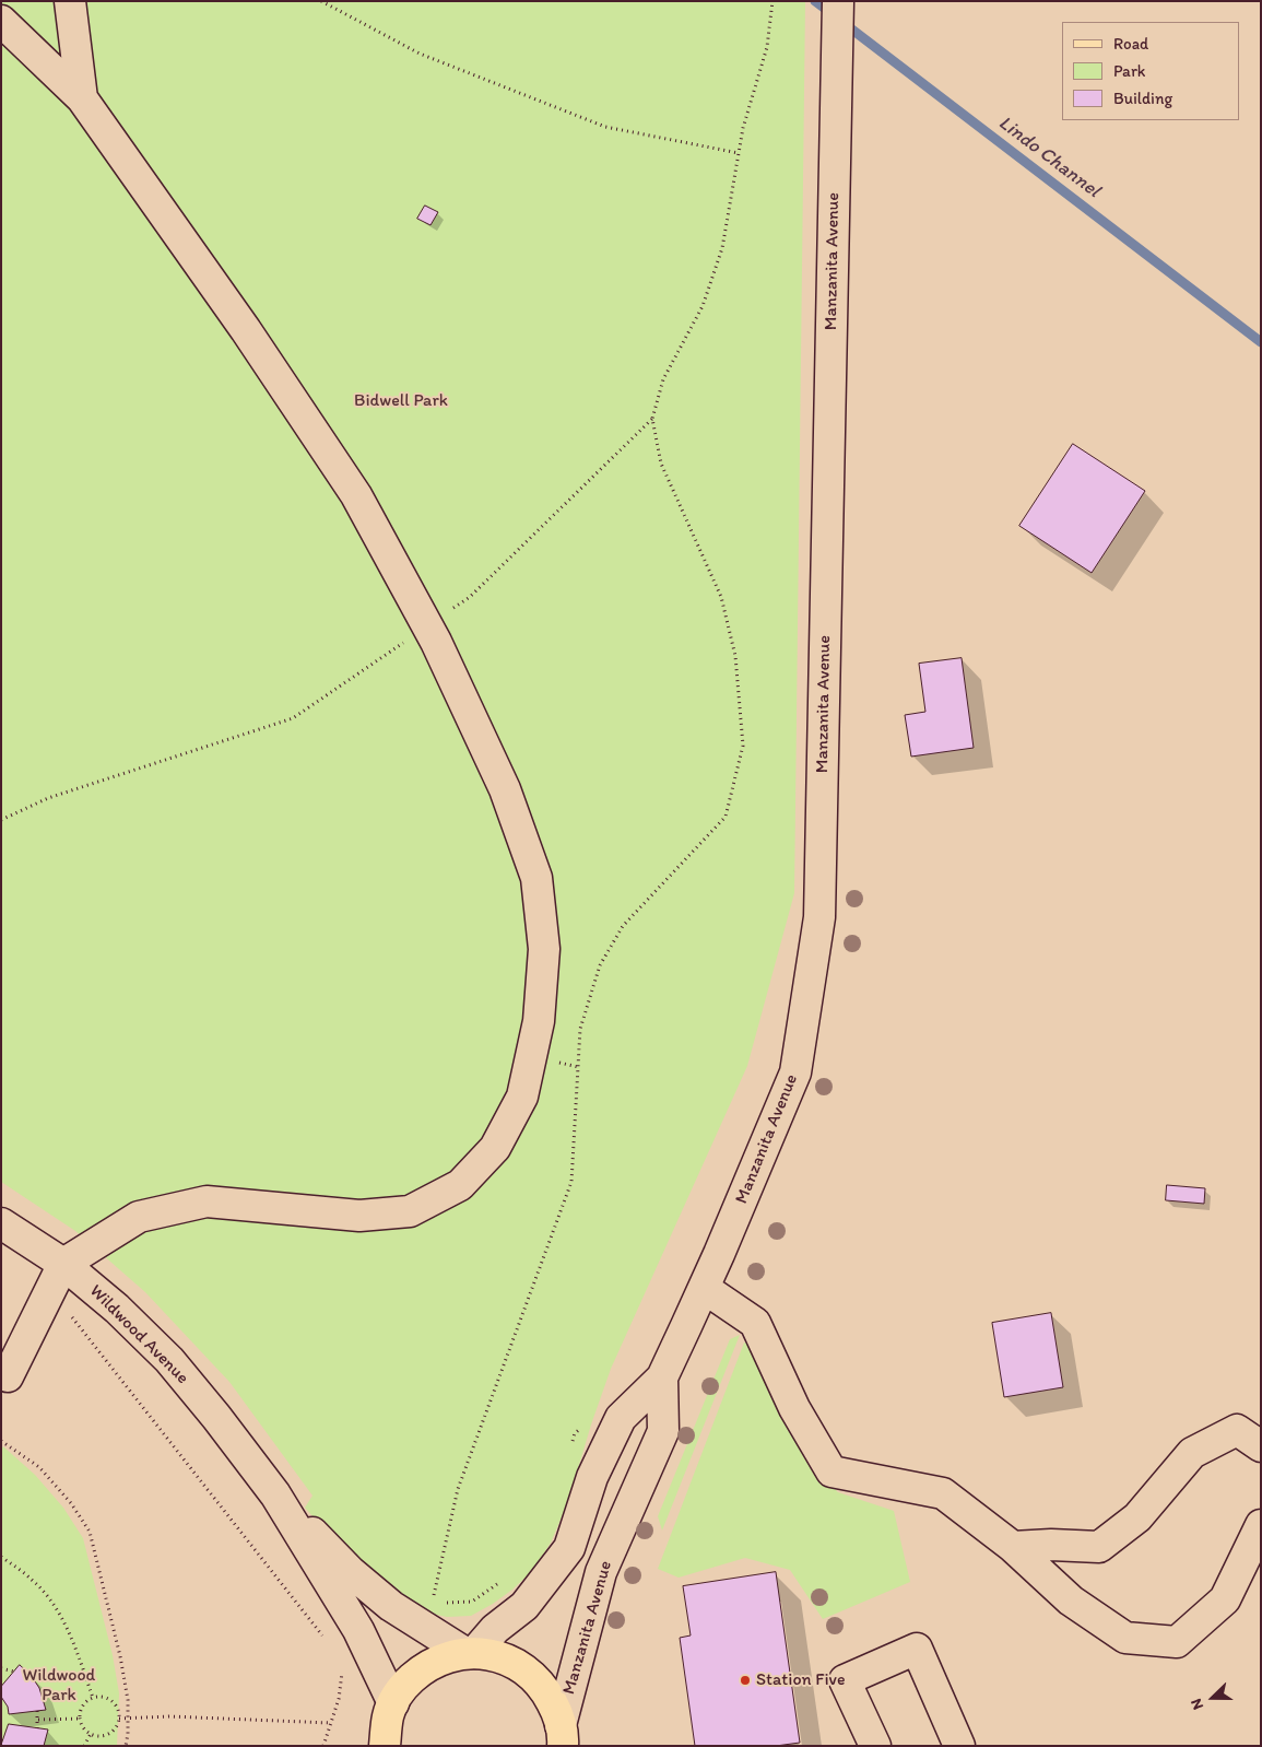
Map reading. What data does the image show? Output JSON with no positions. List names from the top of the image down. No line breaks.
{"streets":{"street":["Manzanita Avenue","Wildwood Avenue"]},"crossings":[["Manzanita Avenue","Wildwood Avenue"]],"water":["Lindo Channel"],"parks":["Bidwell Park","Wildwood Park"],"places":["Station Five"],"legend":["Road","Park","Building"],"north":"left"}
